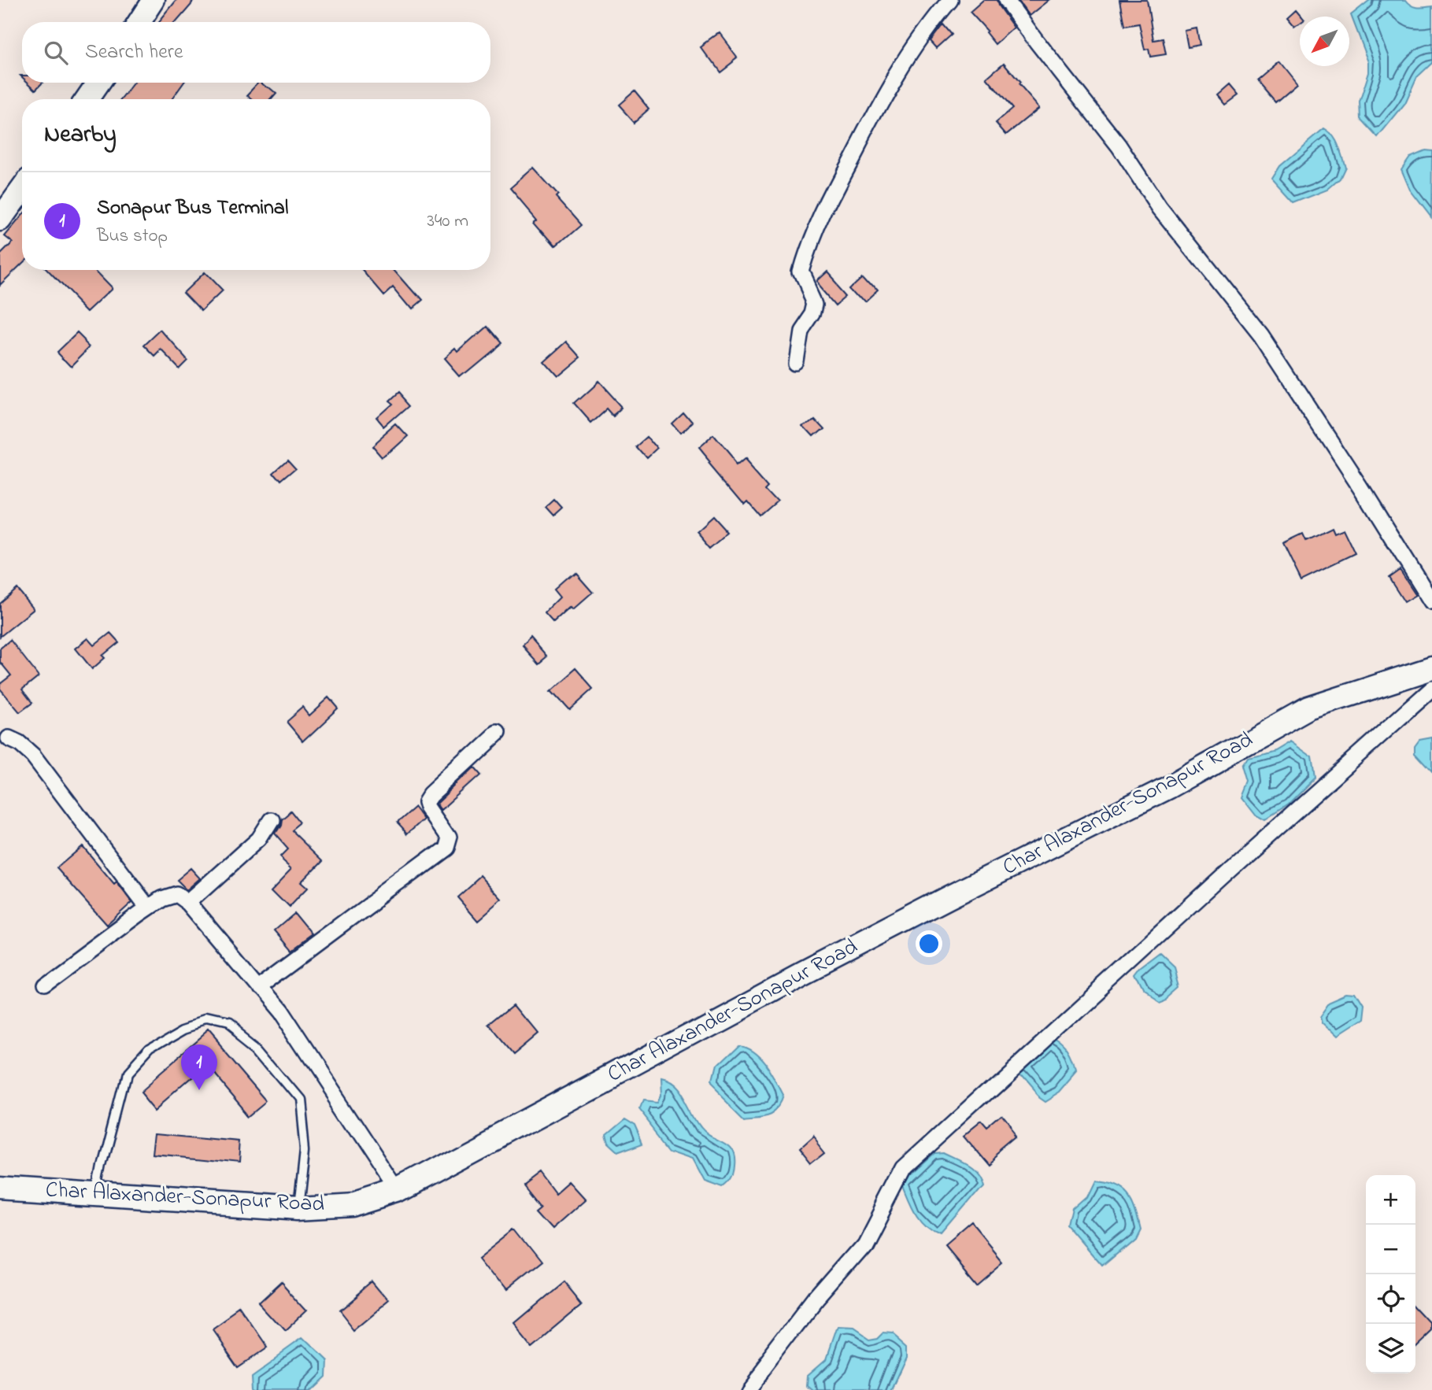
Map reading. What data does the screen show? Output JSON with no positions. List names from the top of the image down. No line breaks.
{"streets":{"main road":["Char Alaxander-Sonapur Road"]},"north":"bottom left","page":{"search":"Search here","heading":"Nearby","list":[{"mark":"1","name":"Sonapur Bus Terminal","note":"Bus stop","value":"340 m"}],"pins":"1","map_buttons":["+","−"]}}
